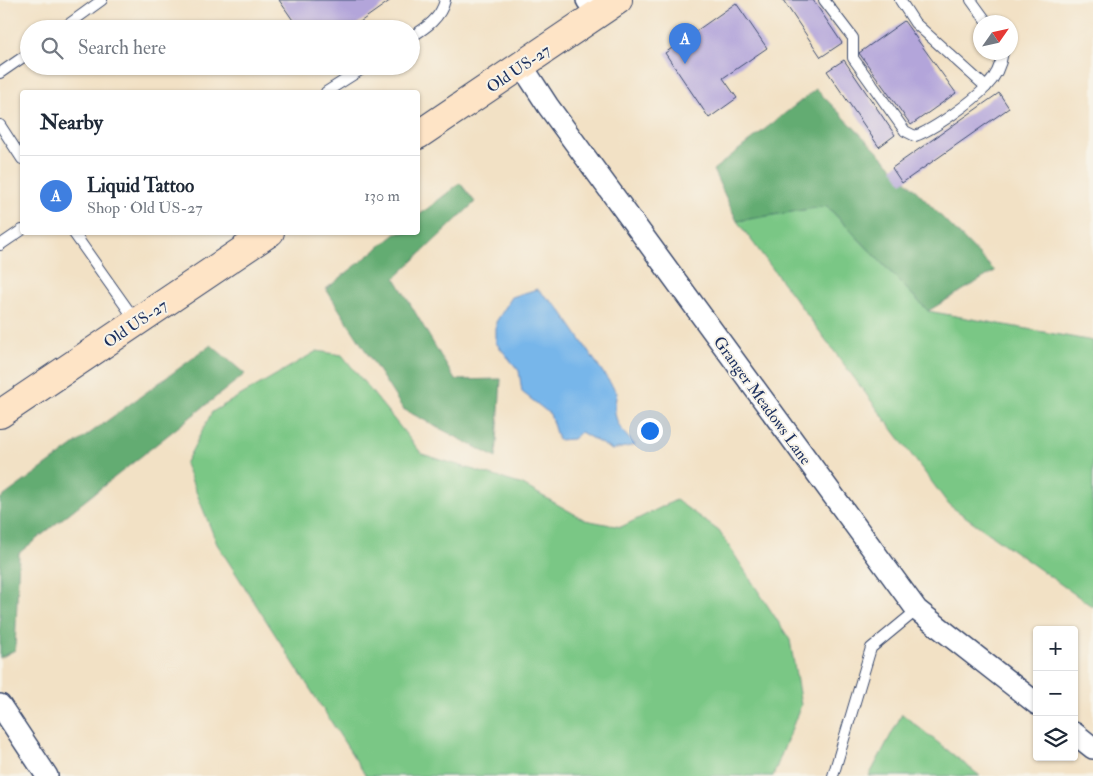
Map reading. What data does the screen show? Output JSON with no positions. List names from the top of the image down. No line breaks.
{"streets":{"main road":["Old US-27"],"street":["Granger Meadows Lane"]},"crossings":[["Old US-27","Granger Meadows Lane"]],"north":"top right","page":{"search":"Search here","pins":"A","heading":"Nearby","list":[{"mark":"A","name":"Liquid Tattoo","note":"Shop · Old US-27","value":"130 m"}],"map_buttons":["+","−"]}}
